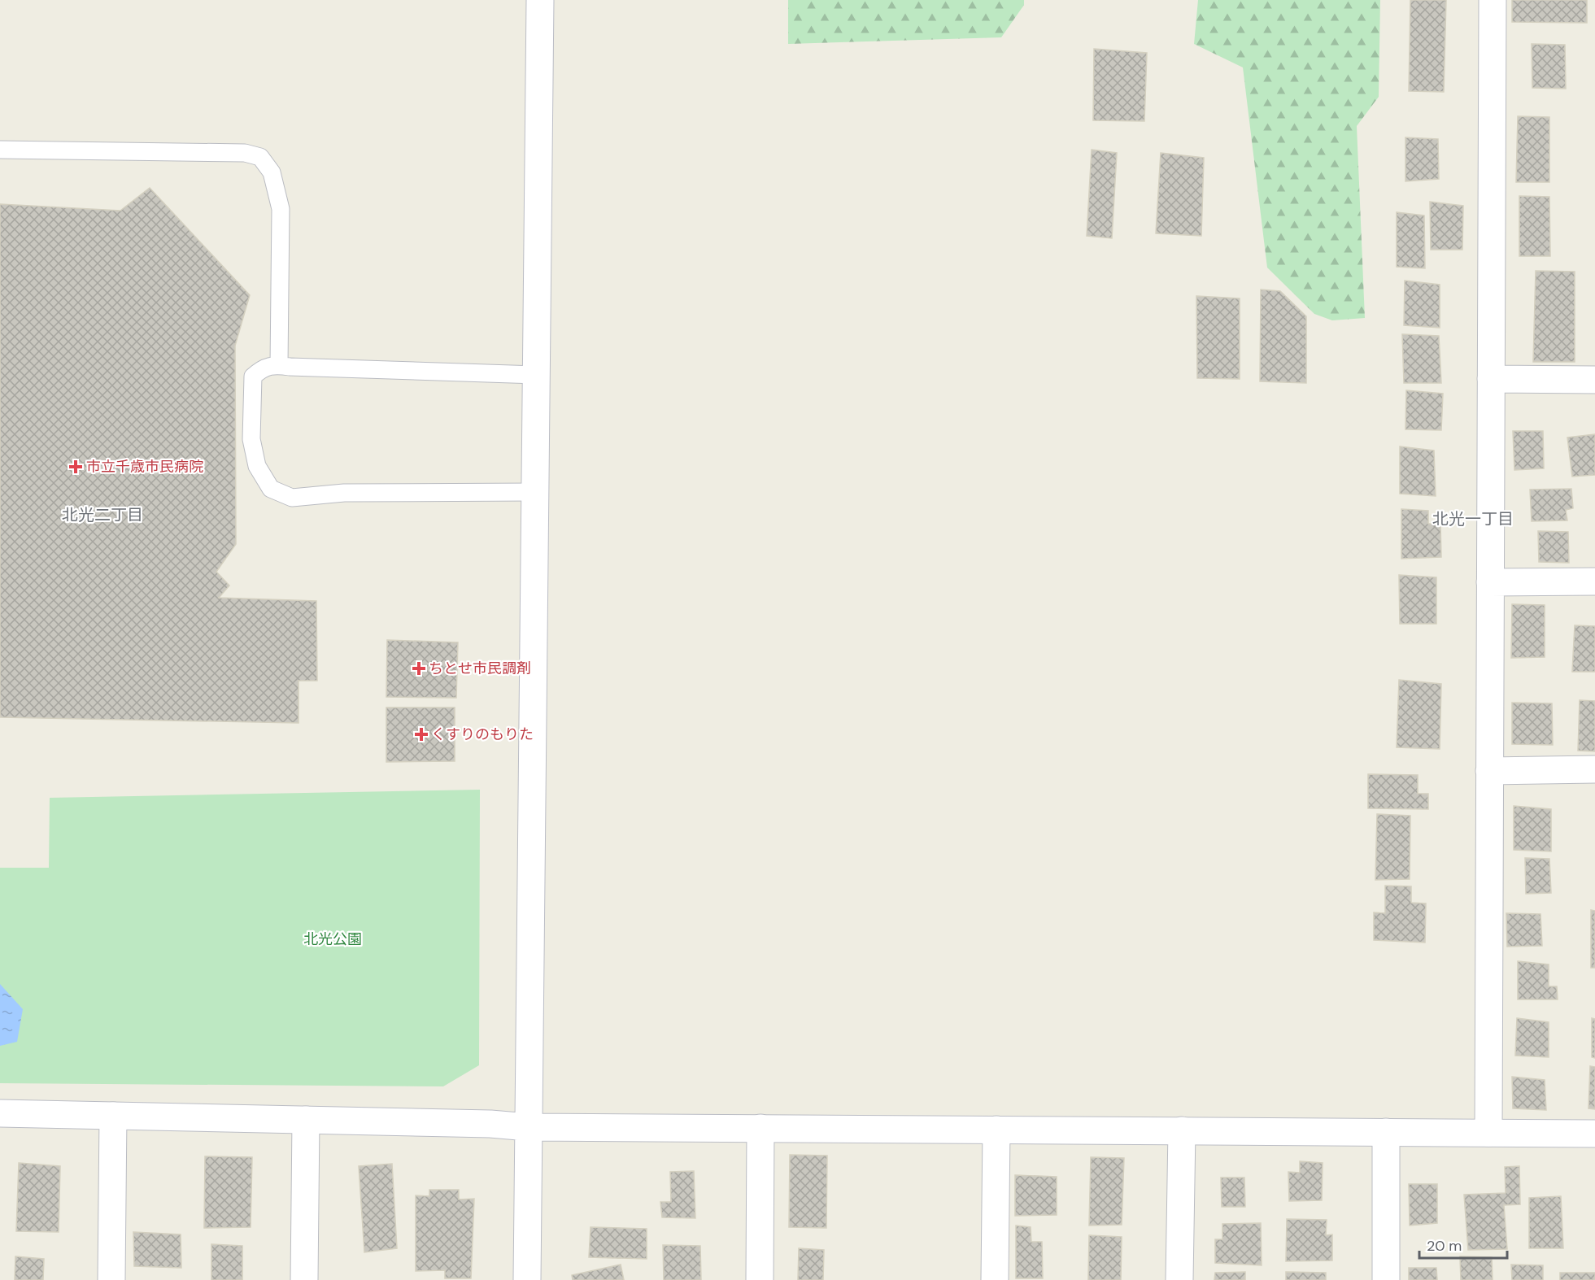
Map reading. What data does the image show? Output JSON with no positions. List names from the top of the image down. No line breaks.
{"districts":["北光二丁目","北光一丁目"],"parks":["北光公園"],"places":{"health":["市立千歳市民病院","ちとせ市民調剤","くすりのもりた"]},"scale_bar":"20 m"}
